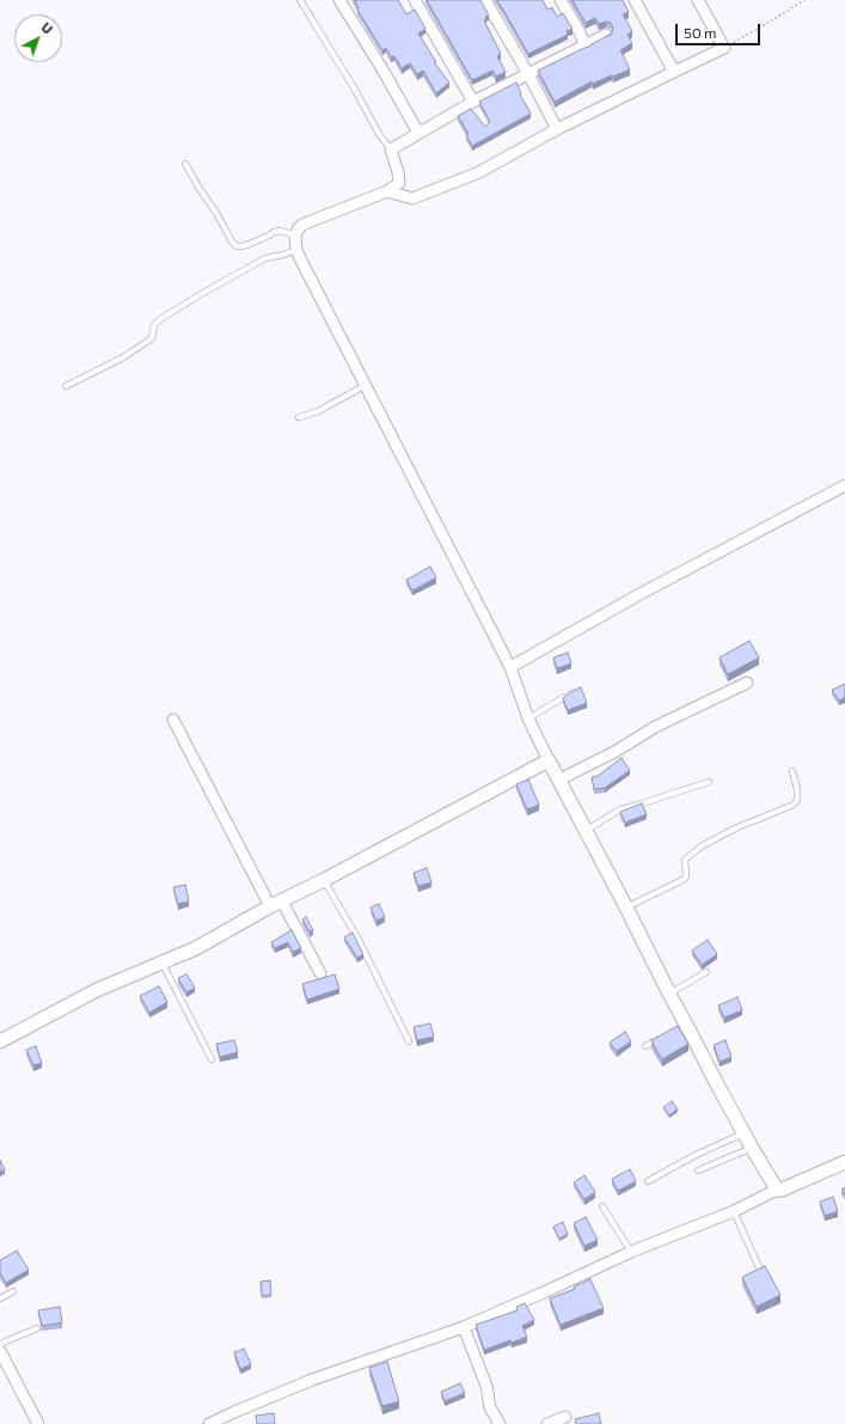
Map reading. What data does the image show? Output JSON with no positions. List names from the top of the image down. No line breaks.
{"scale_bar":"50 m","north":"top right"}
